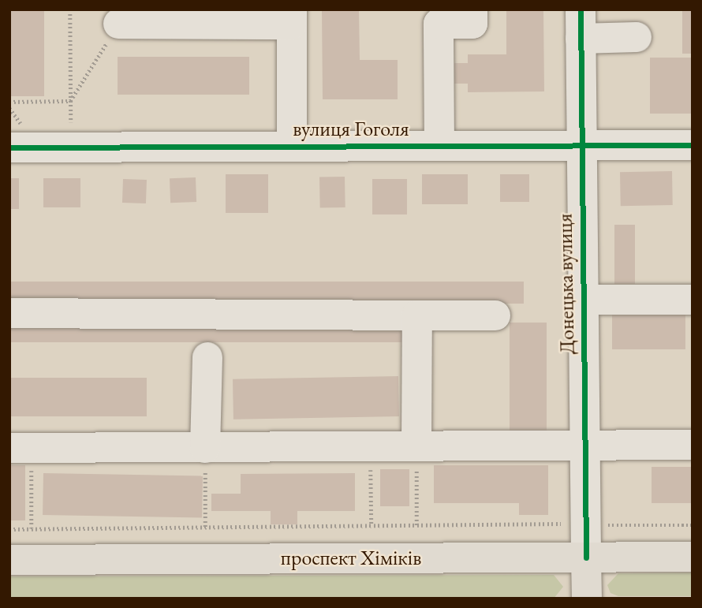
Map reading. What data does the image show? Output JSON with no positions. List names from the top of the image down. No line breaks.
{"streets":{"main road":["Донецька вулиця","проспект Хіміків"],"street":["вулиця Гоголя"]},"crossings":[["вулиця Гоголя","Донецька вулиця"],["Донецька вулиця","проспект Хіміків"]]}
